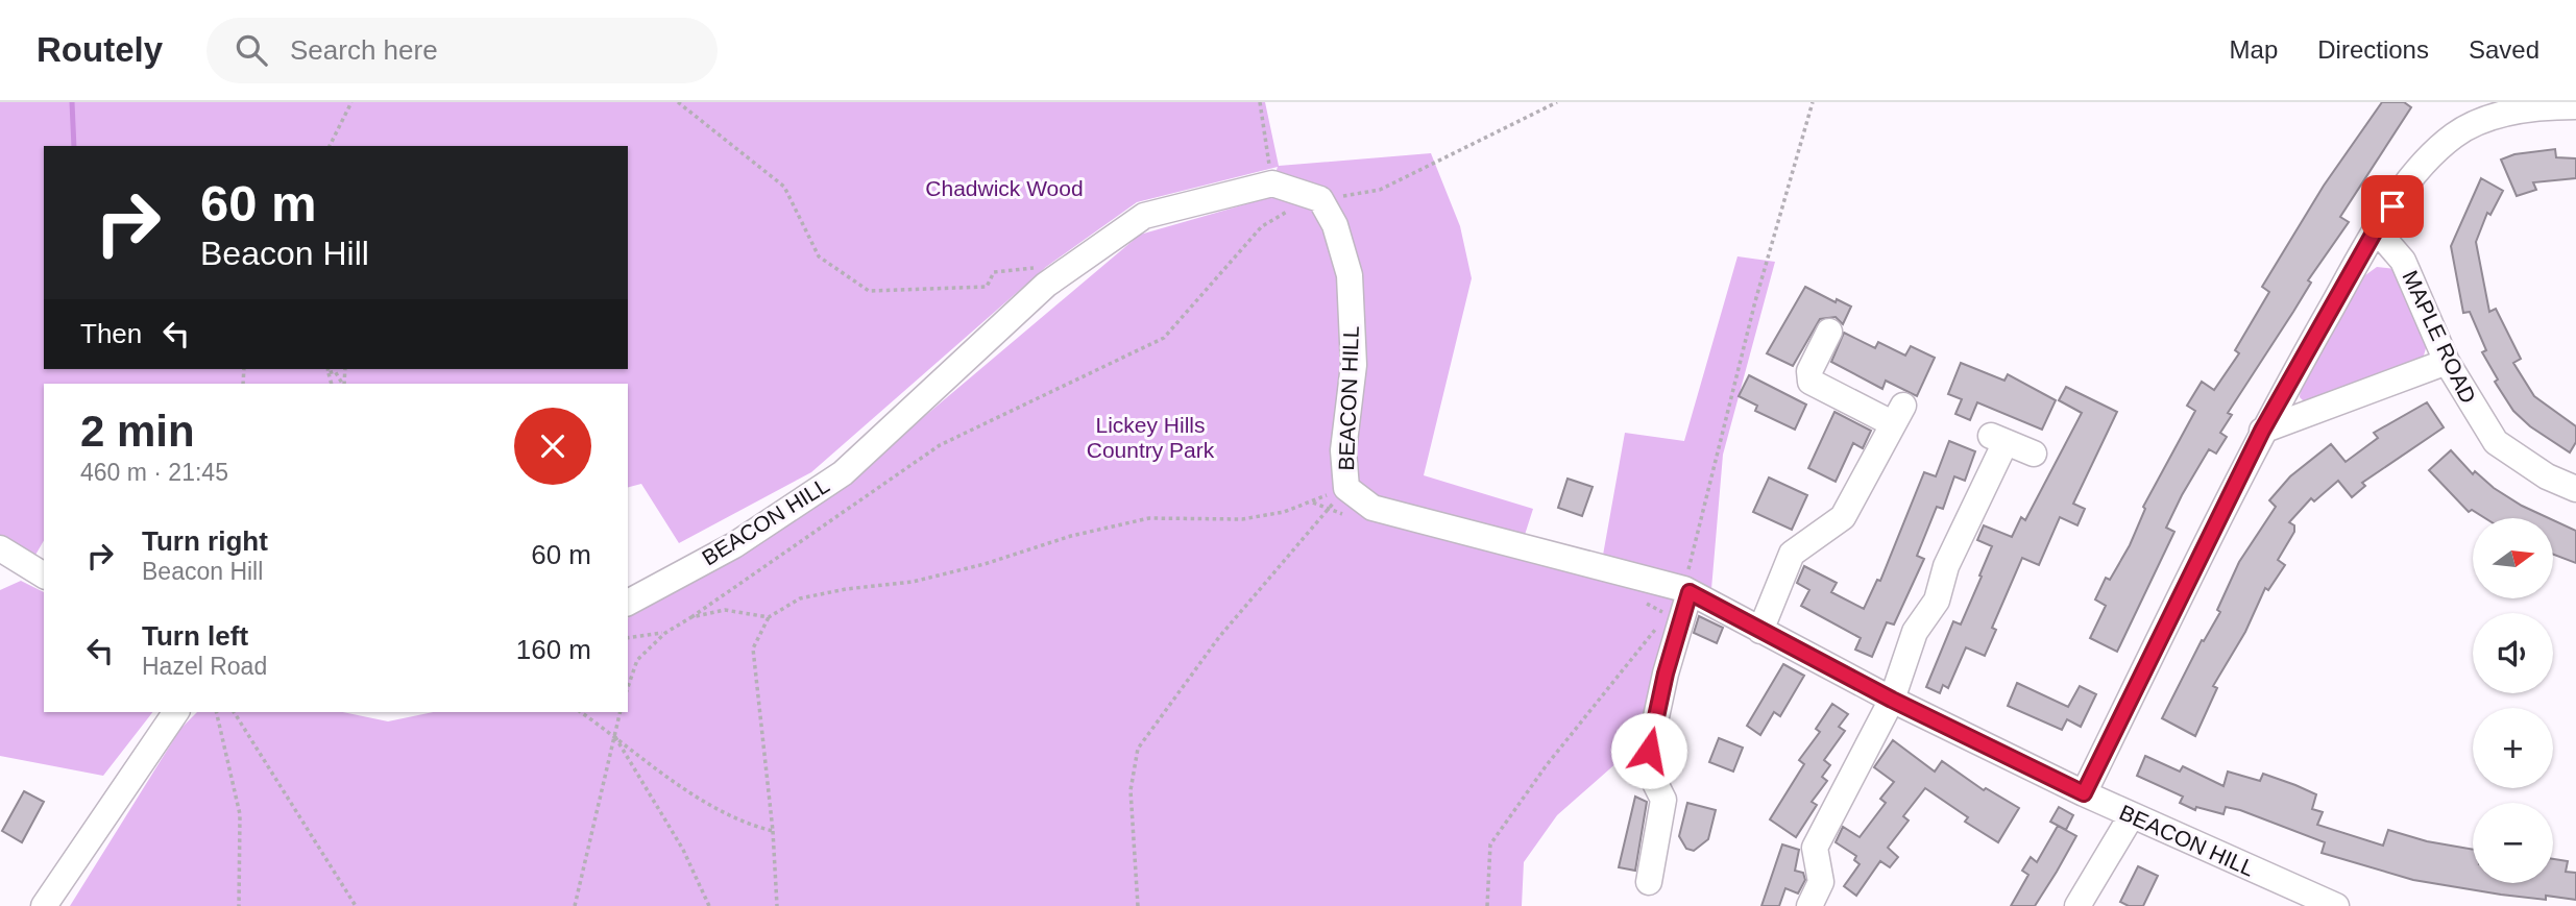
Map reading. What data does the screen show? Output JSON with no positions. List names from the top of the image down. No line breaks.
{"streets":{"street":["MAPLE ROAD","BEACON HILL"]},"parks":["Chadwick Wood","Lickey Hills Country Park"],"north":"right","page":{"header":"Routely","search":"Search here","nav":["Map","Directions","Saved"],"turn":["60 m","Beacon Hill"],"then":"Then","heading":["2 min","460 m · 21:45"],"list":[{"name":"Turn right","note":"Beacon Hill","value":"60 m"},{"name":"Turn left","note":"Hazel Road","value":"160 m"}],"map_buttons":["+","−"]}}
